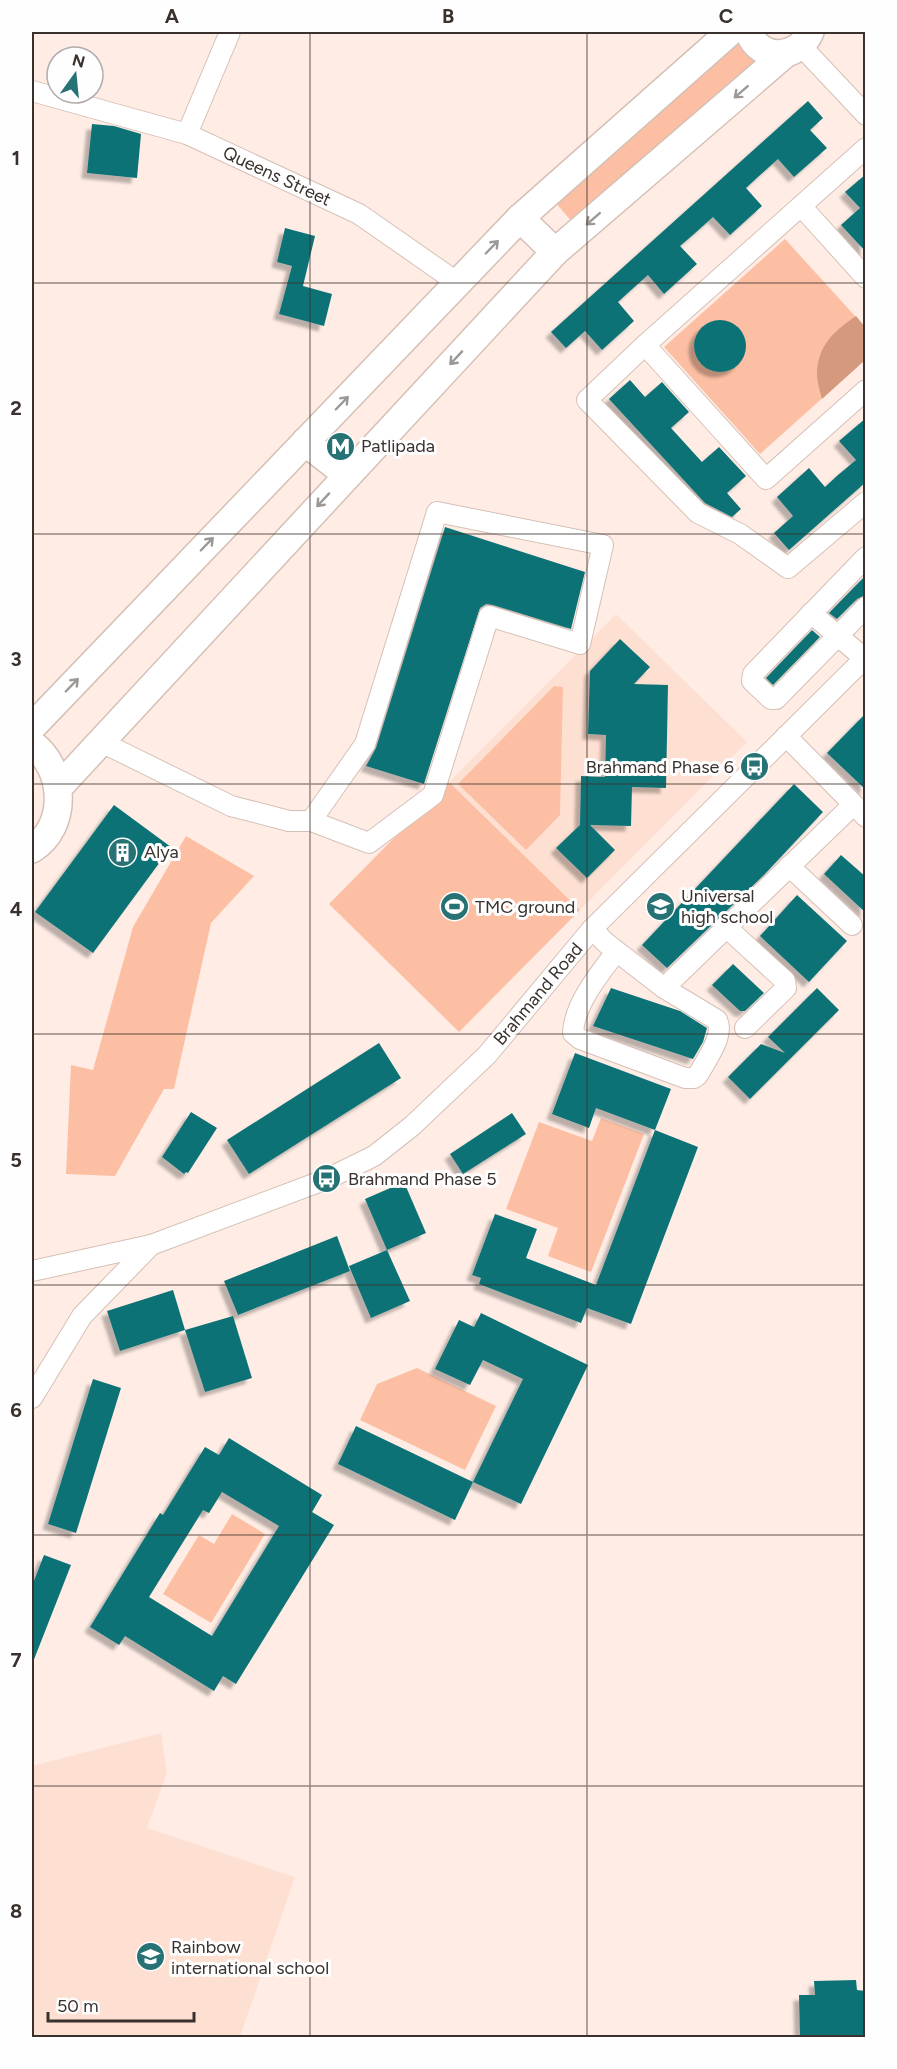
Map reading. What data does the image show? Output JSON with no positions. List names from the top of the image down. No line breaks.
{"streets":{"street":["Queens Street","Brahmand Road"]},"places":{"metro station":["Patlipada"],"bus stop":["Brahmand Phase 6","Brahmand Phase 5"],"building":["Alya"],"school or university":["Universal high school","Rainbow international school"],"sports":["TMC ground"]},"scale_bar":"50 m","north":"top","grid":{"columns":["A","B","C"],"rows":["1","2","3","4","5","6","7","8"]}}
